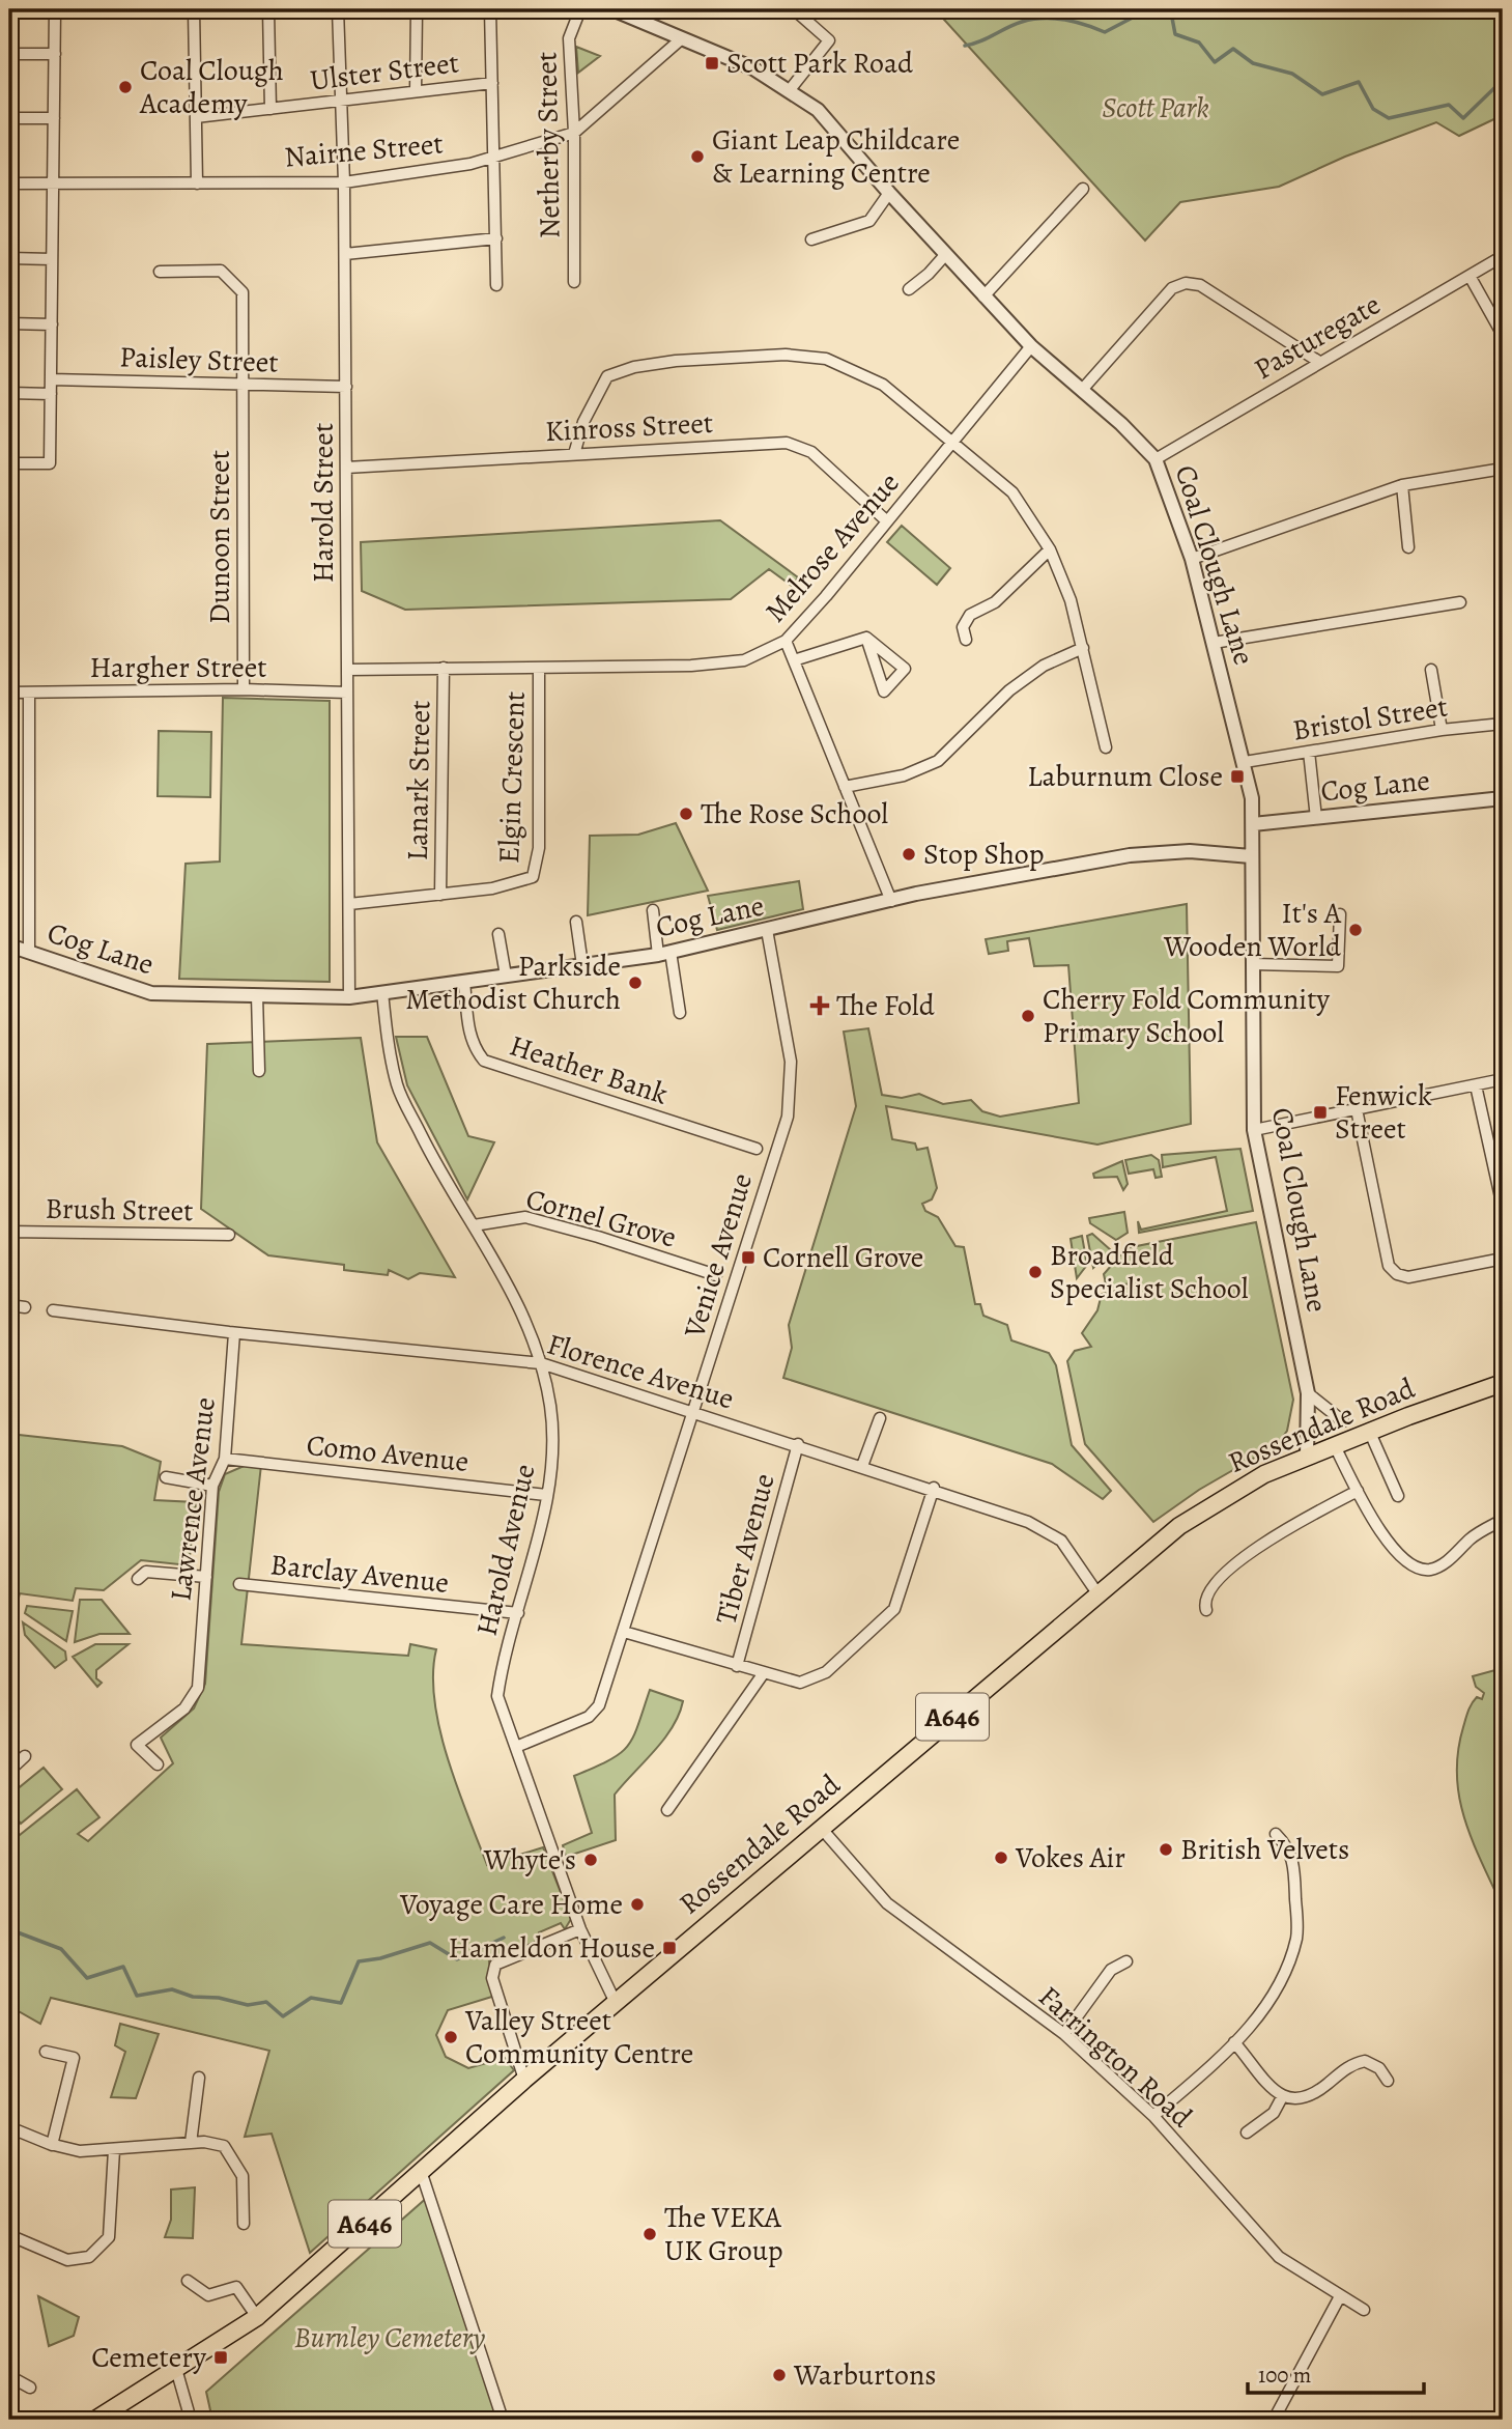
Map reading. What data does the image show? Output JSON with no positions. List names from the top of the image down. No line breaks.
{"streets":{"highway":["Rossendale Road","A646"],"street":["Ulster Street","Netherby Street","Nairne Street","Pasturegate","Paisley Street","Kinross Street","Harold Street","Dunoon Street","Melrose Avenue","Coal Clough Lane","Hargher Street","Bristol Street","Elgin Crescent","Lanark Street","Cog Lane","Heather Bank","Brush Street","Cornel Grove","Venice Avenue","Florence Avenue","Como Avenue","Lawrence Avenue","Tiber Avenue","Harold Avenue","Barclay Avenue","Farrington Road"]},"crossings":[["Ulster Street","Harold Street"],["Netherby Street","Nairne Street"],["Nairne Street","Harold Street"],["Nairne Street","Coal Clough Lane"],["Pasturegate","Coal Clough Lane"],["Paisley Street","Harold Street"],["Paisley Street","Dunoon Street"],["Kinross Street","Harold Street"],["Kinross Street","Melrose Avenue"],["Harold Street","Melrose Avenue"],["Harold Street","Hargher Street"],["Harold Street","Elgin Crescent"],["Harold Street","Cog Lane"],["Dunoon Street","Hargher Street"],["Melrose Avenue","Coal Clough Lane"],["Melrose Avenue","Elgin Crescent"],["Melrose Avenue","Lanark Street"],["Coal Clough Lane","Bristol Street"],["Coal Clough Lane","Cog Lane"],["Coal Clough Lane","Rossendale Road"],["Elgin Crescent","Lanark Street"],["Cog Lane","Heather Bank"],["Cog Lane","Venice Avenue"],["Cog Lane","Harold Avenue"],["Cornel Grove","Harold Avenue"],["Venice Avenue","Florence Avenue"],["Venice Avenue","Harold Avenue"],["Florence Avenue","Rossendale Road"],["Florence Avenue","Lawrence Avenue"],["Florence Avenue","Tiber Avenue"],["Florence Avenue","Harold Avenue"],["Rossendale Road","Harold Avenue"],["Rossendale Road","Farrington Road"],["Como Avenue","Lawrence Avenue"],["Como Avenue","Harold Avenue"],["Harold Avenue","Barclay Avenue"]],"parks":["Scott Park","Burnley Cemetery"],"places":{"transit":["Scott Park Road","Laburnum Close","Fenwick Street","Cornell Grove","Hameldon House","Cemetery"],"other":["Coal Clough Academy","Giant Leap Childcare & Learning Centre","The Rose School","Stop Shop","It's A Wooden World","Parkside Methodist Church","Cherry Fold Community Primary School","Broadfield Specialist School","British Velvets","Vokes Air","Whyte's","Voyage Care Home","Valley Street Community Centre","The VEKA UK Group","Warburtons"],"health":["The Fold"]},"scale_bar":"100 m"}
